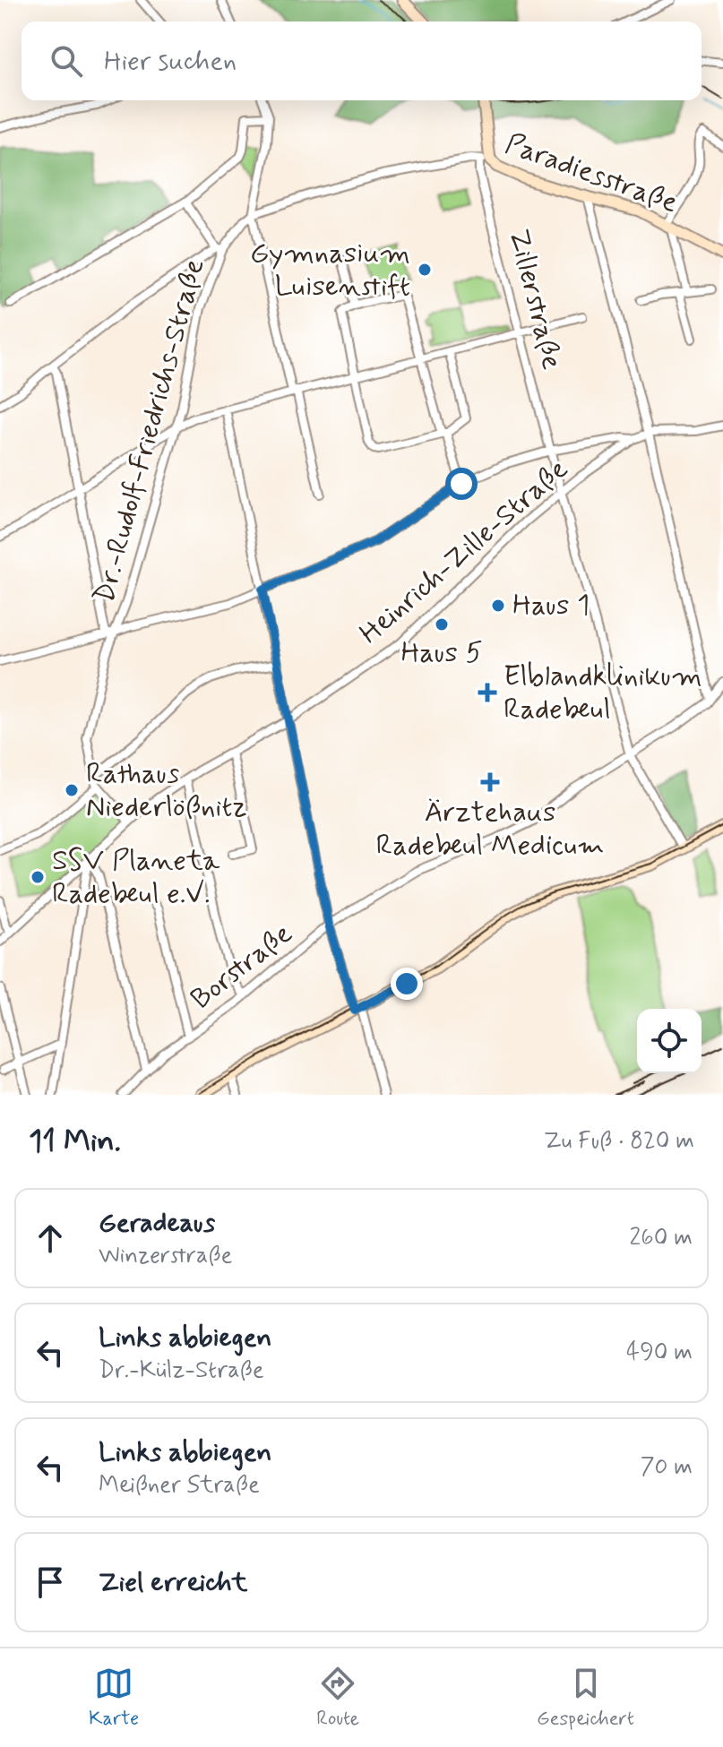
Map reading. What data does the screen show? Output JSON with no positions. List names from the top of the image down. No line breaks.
{"streets":{"main road":["Paradiesstraße","Zillerstraße"],"street":["Dr.-Rudolf-Friedrichs-Straße","Heinrich-Zille-Straße","Borstraße"]},"crossings":[["Paradiesstraße","Zillerstraße"],["Zillerstraße","Heinrich-Zille-Straße"]],"places":{"other":["Gymnasium Luisenstift","Haus 1","Haus 5","Rathaus Niederlößnitz","SSV Planeta Radebeul e.V."],"health":["Elblandklinikum Radebeul","Ärztehaus Radebeul Medicum"]},"page":{"search":"Hier suchen","heading":["11 Min.","Zu Fuß · 820 m"],"list":[["Geradeaus","Winzerstraße","260 m"],["Links abbiegen","Dr.-Külz-Straße","490 m"],["Links abbiegen","Meißner Straße","70 m"],"Ziel erreicht"],"nav":["Karte","Route","Gespeichert"]}}
